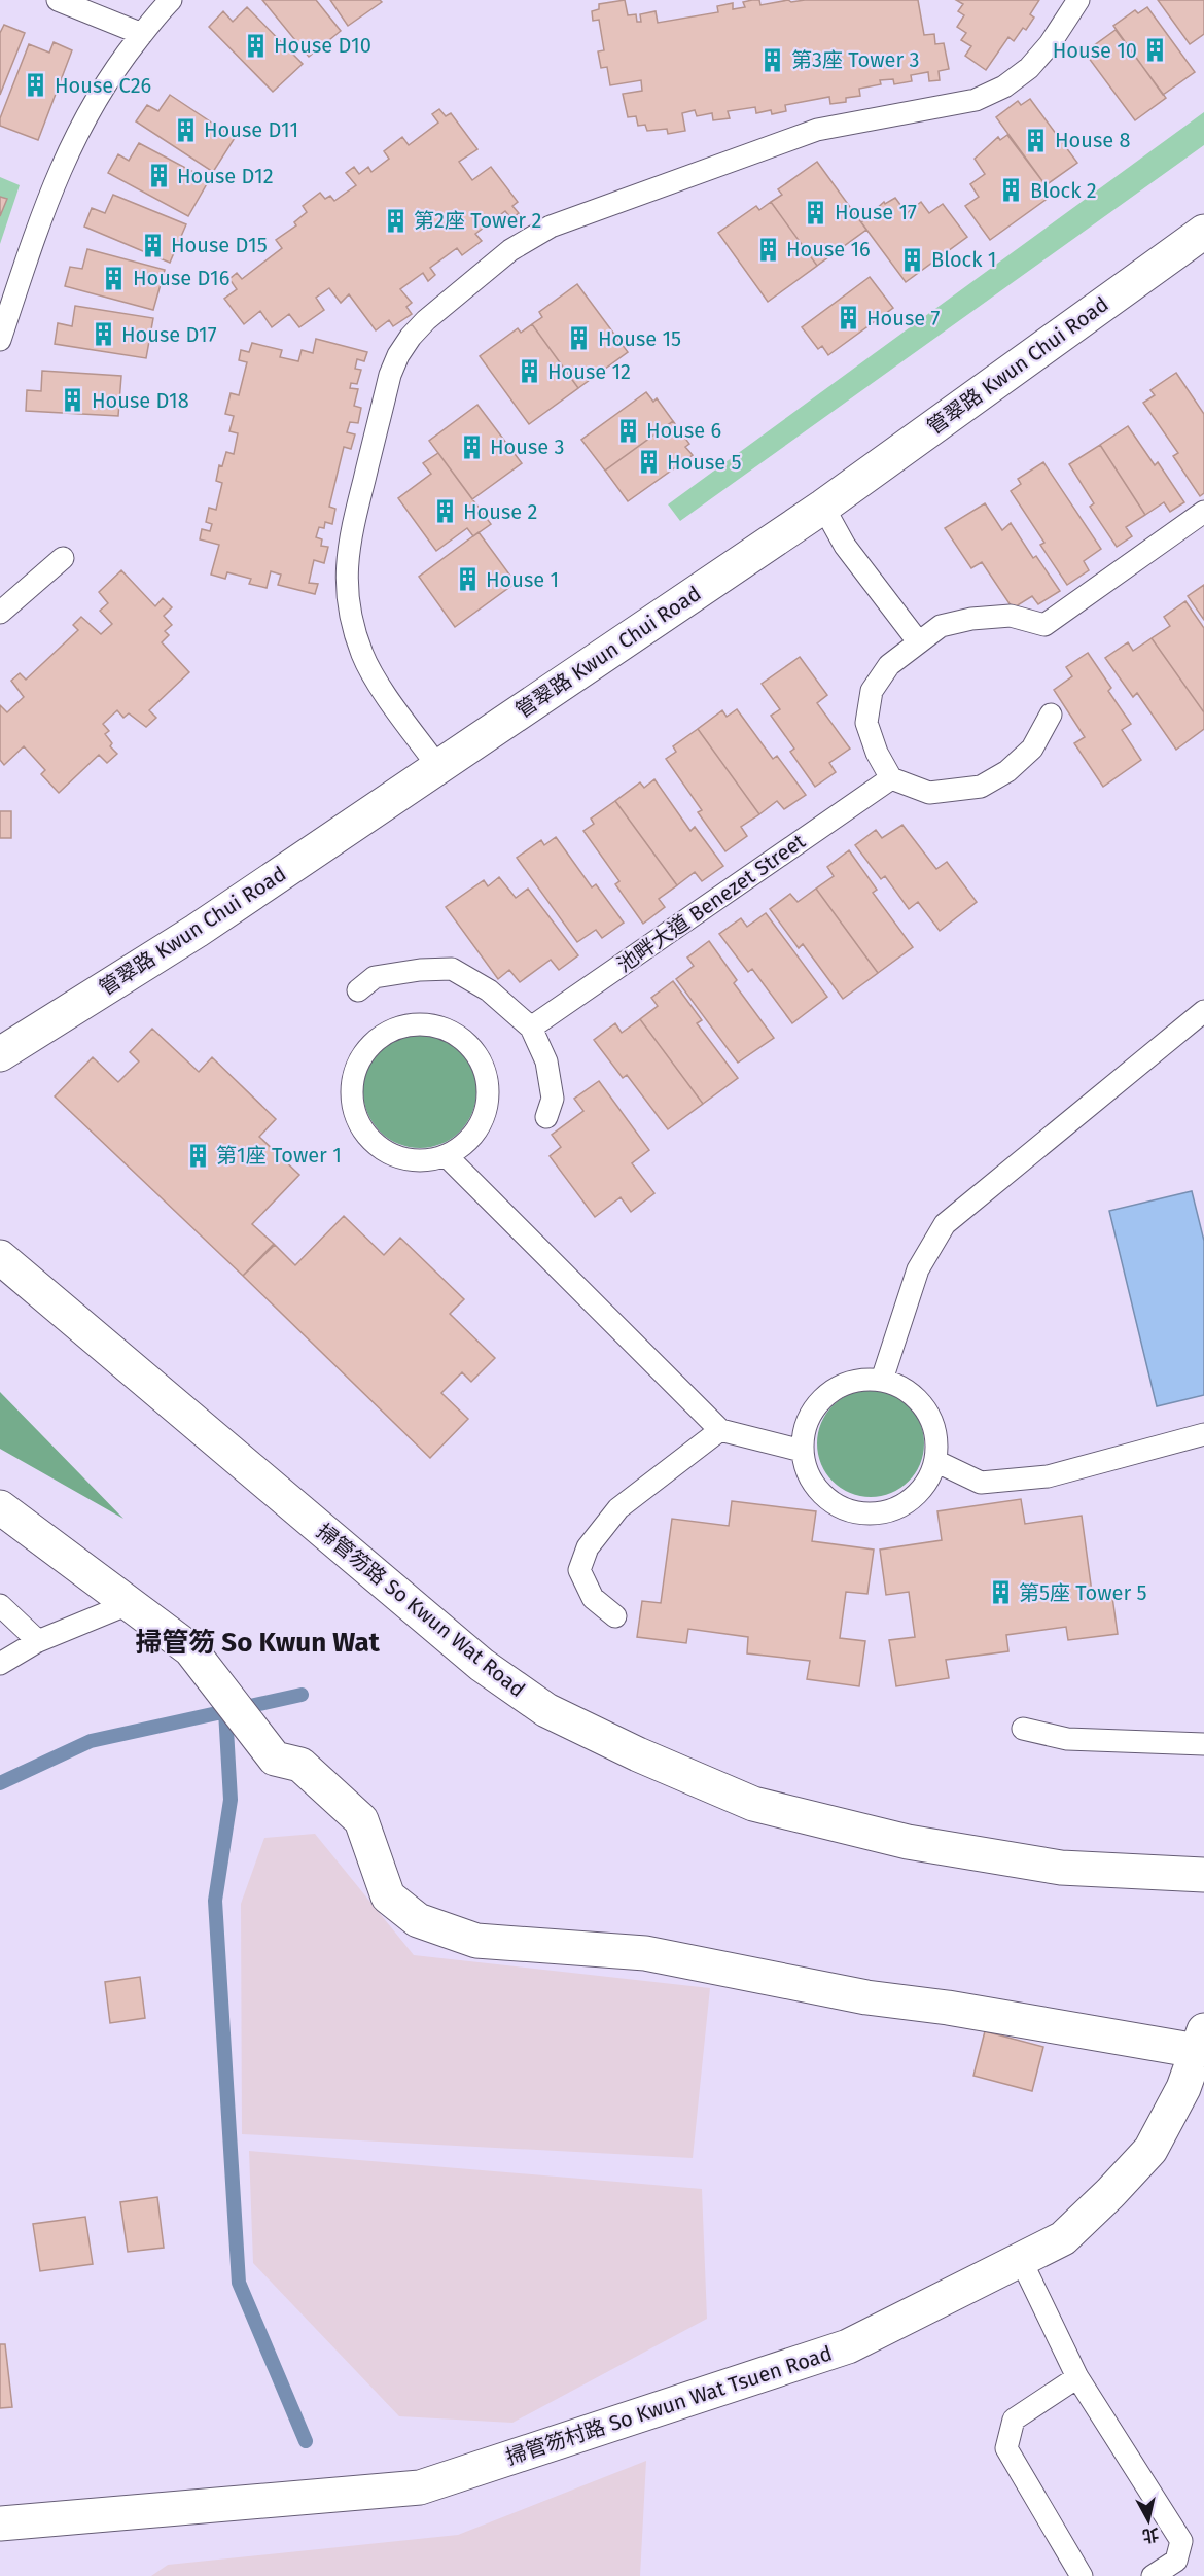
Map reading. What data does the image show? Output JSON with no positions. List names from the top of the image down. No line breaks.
{"streets":{"street":["管翠路 Kwun Chui Road","掃管笏路 So Kwun Wat Road","掃管笏村路 So Kwun Wat Tsuen Road"],"lane":["池畔大道 Benezet Street"]},"districts":["掃管笏 So Kwun Wat"],"places":{"building":["House D10","House 10","第3座 Tower 3","House C26","House D11","House 8","House D12","Block 2","House 17","第2座 Tower 2","House D15","House 16","Block 1","House D16","House 7","House D17","House 15","House 12","House D18","House 6","House 3","House 5","House 2","House 1","第1座 Tower 1","第5座 Tower 5"]},"north":"bottom"}
